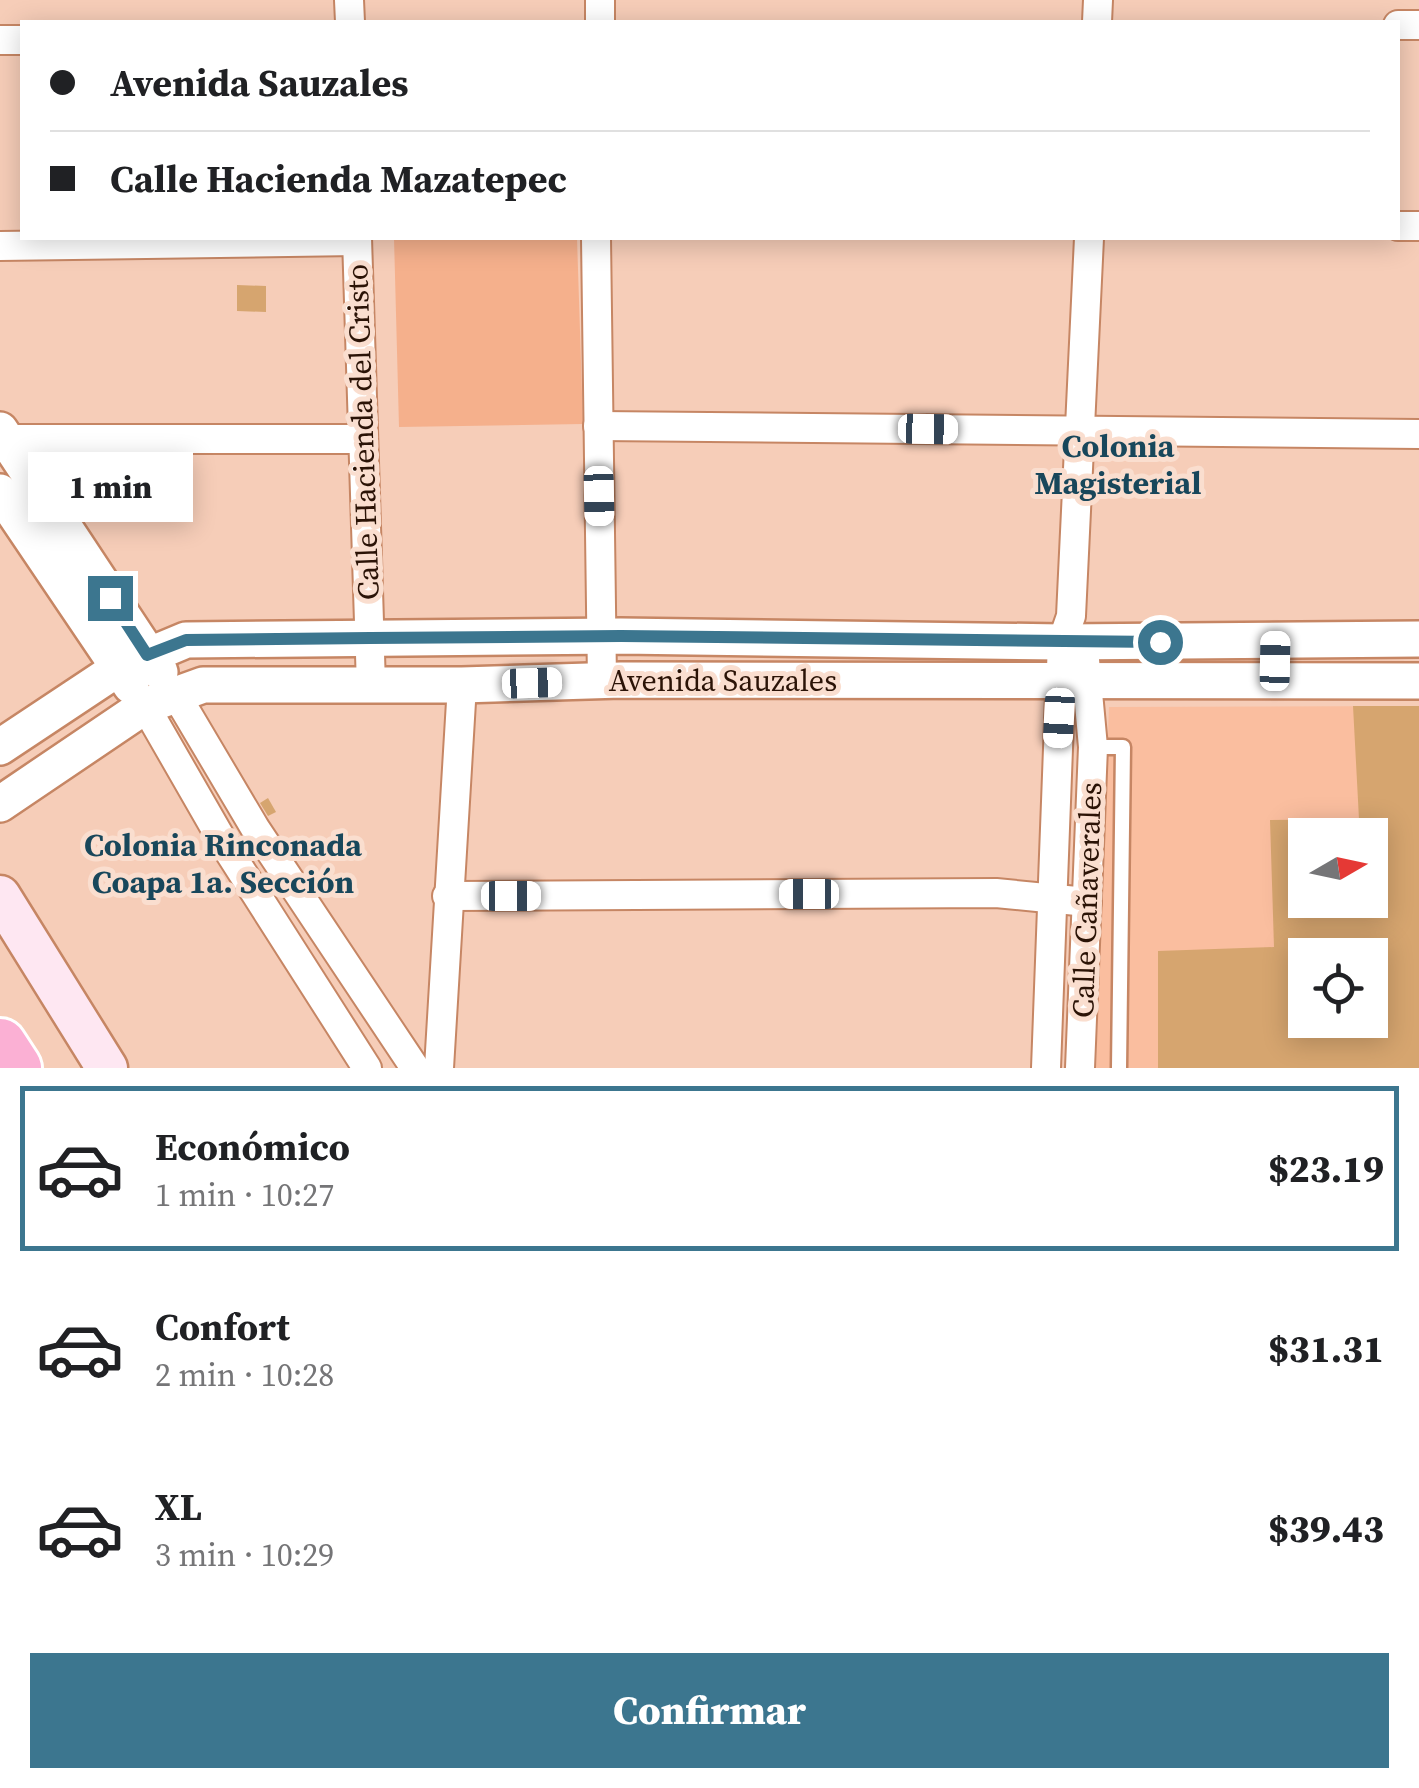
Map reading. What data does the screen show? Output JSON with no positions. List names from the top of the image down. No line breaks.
{"streets":{"street":["Calle Hacienda del Cristo","Avenida Sauzales","Calle Cañaverales"]},"crossings":[["Calle Hacienda del Cristo","Avenida Sauzales"],["Avenida Sauzales","Calle Cañaverales"]],"districts":["Colonia Magisterial","Colonia Rinconada Coapa 1a. Sección"],"north":"right","page":{"banner":["Avenida Sauzales","Calle Hacienda Mazatepec"],"bubble":"1 min","list":[{"name":"Económico","note":"1 min · 10:27","value":"$23.19"},{"name":"Confort","note":"2 min · 10:28","value":"$31.31"},{"name":"XL","note":"3 min · 10:29","value":"$39.43"}],"buttons":"Confirmar"}}
